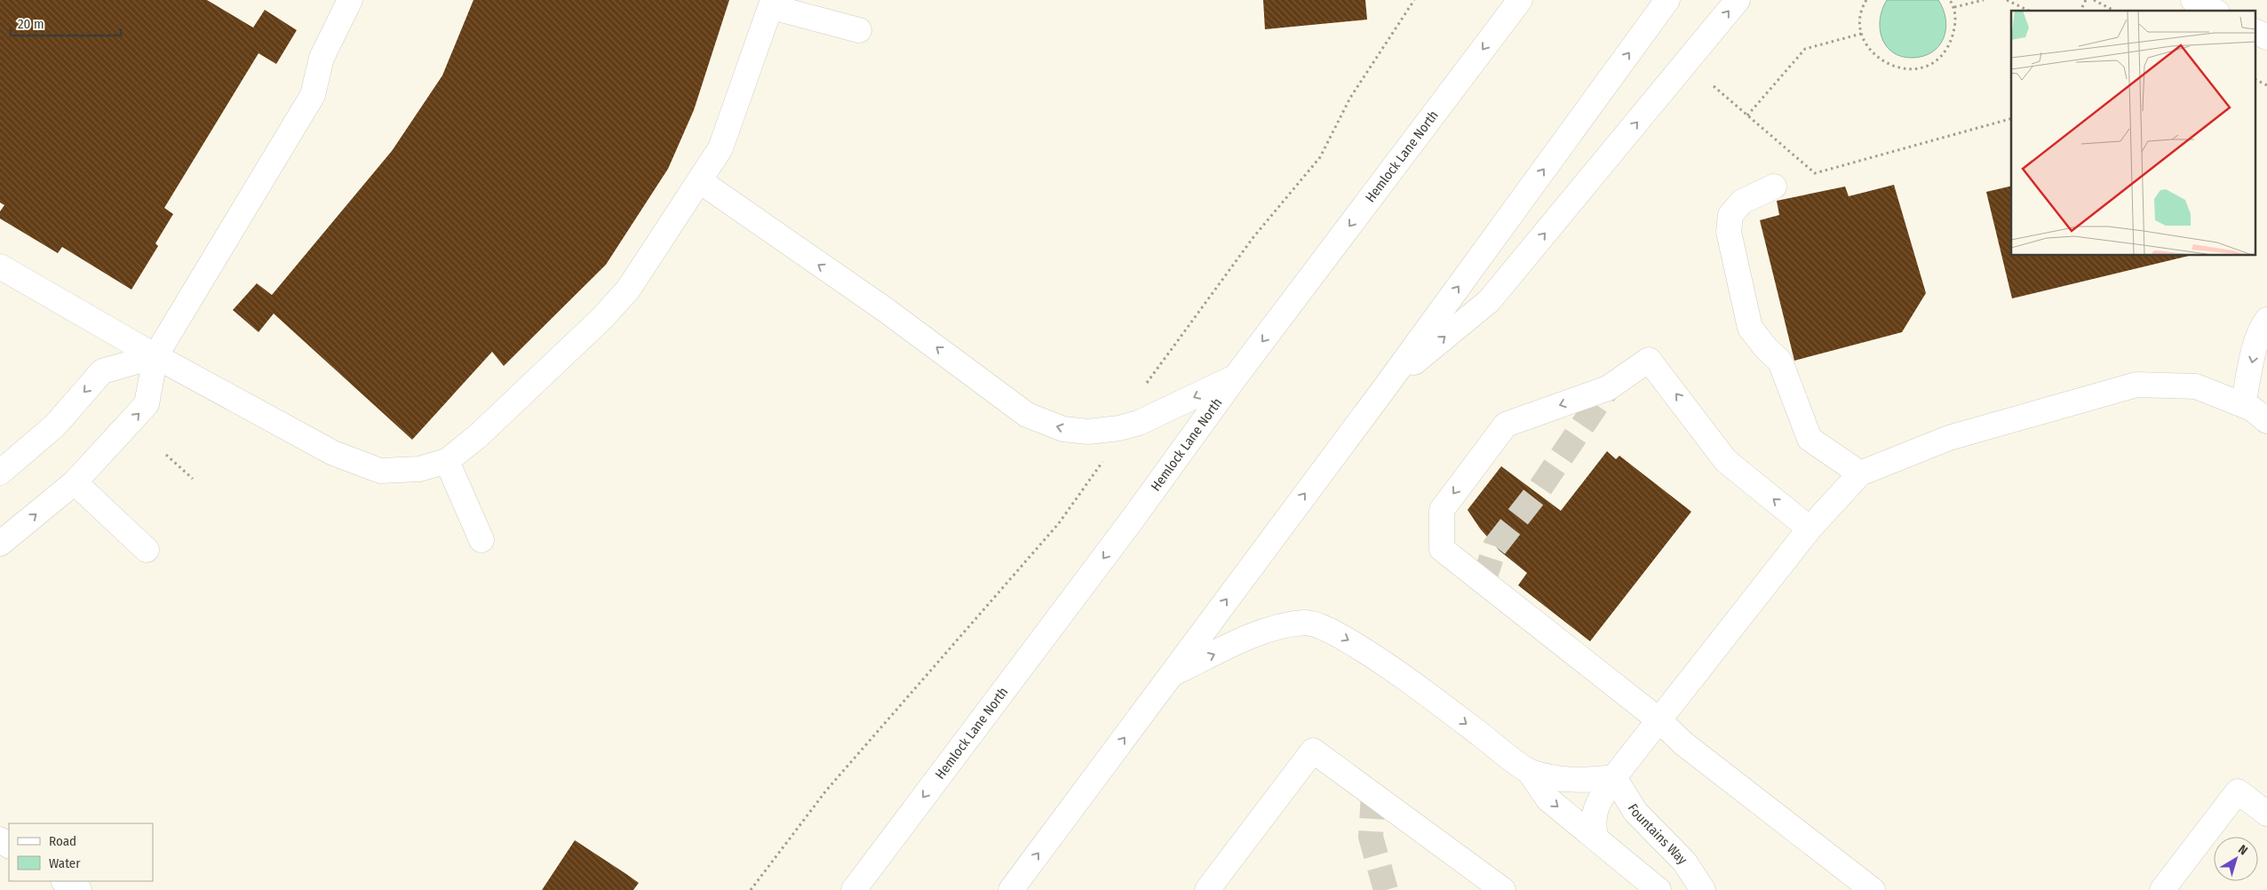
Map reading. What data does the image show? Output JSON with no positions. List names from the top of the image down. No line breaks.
{"streets":{"main road":["Hemlock Lane North","Fountains Way"]},"legend":["Road","Water"],"scale_bar":"20 m","north":"top right"}
